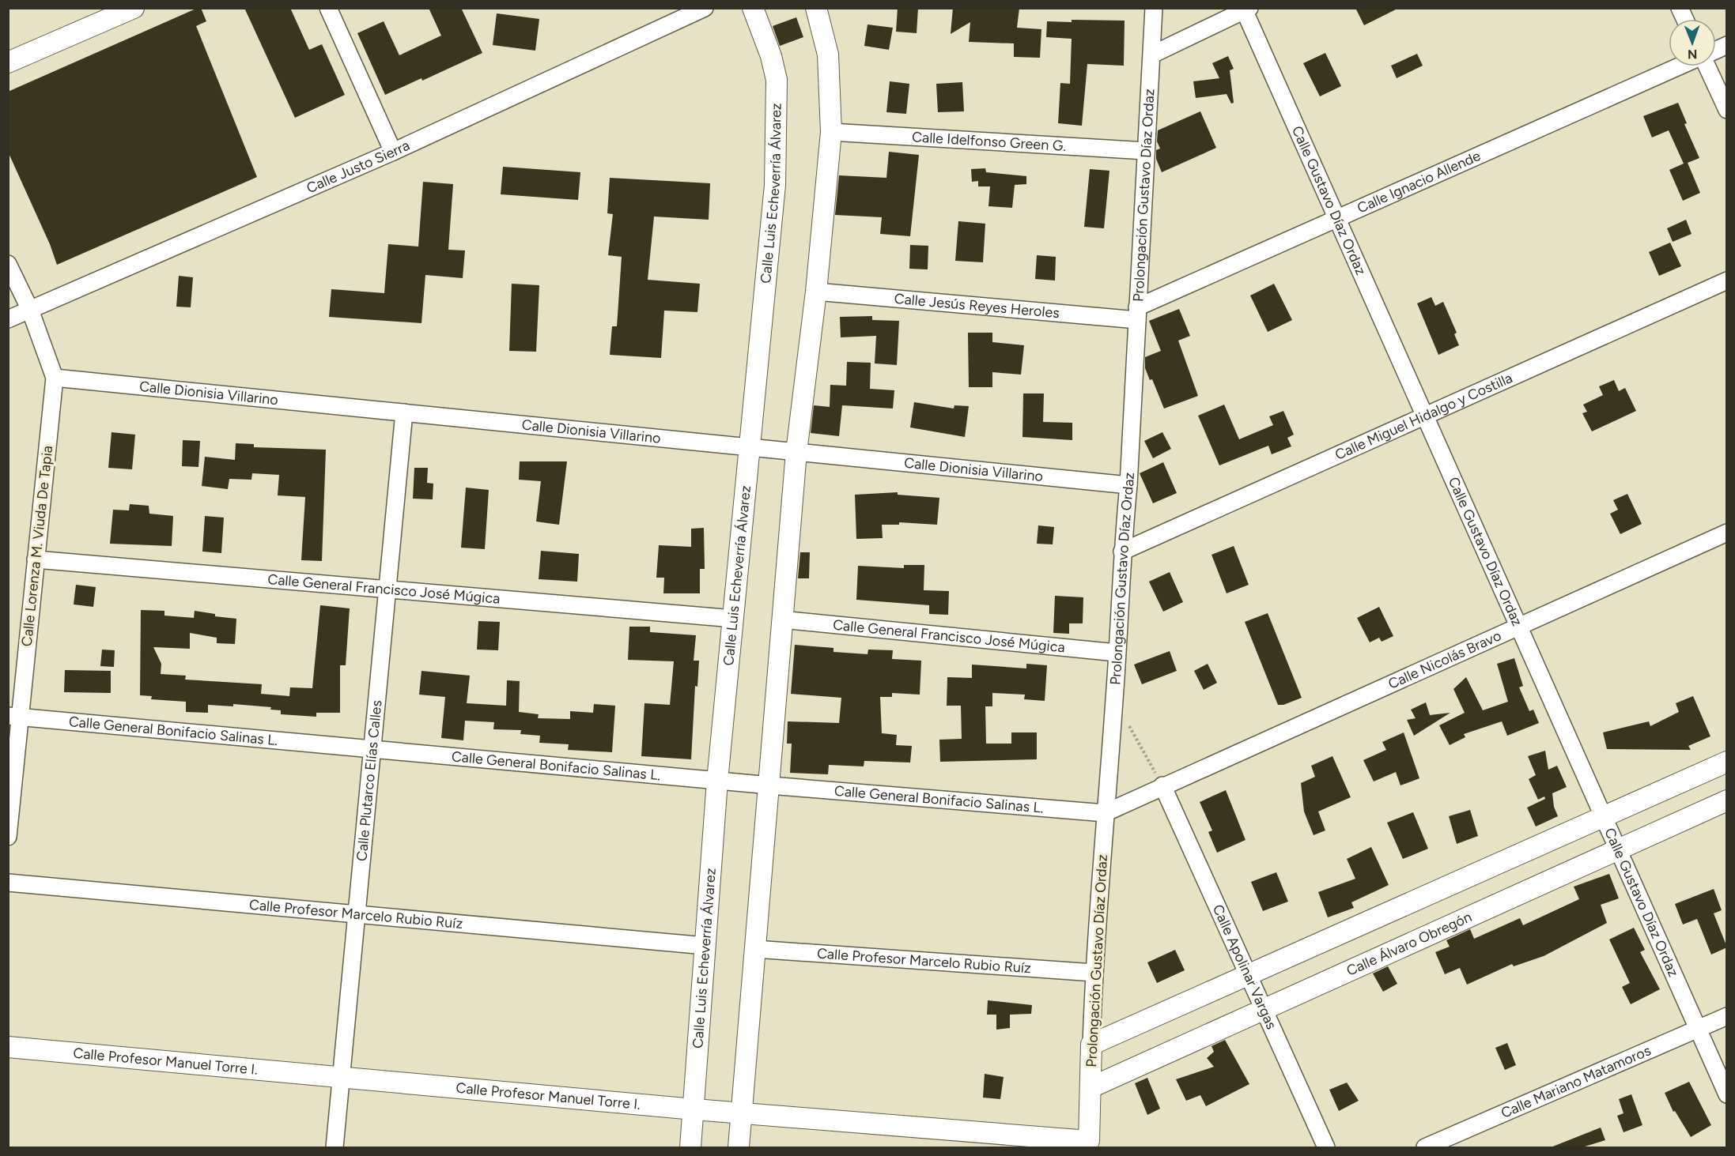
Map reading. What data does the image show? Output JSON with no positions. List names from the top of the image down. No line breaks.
{"streets":{"street":["Calle Idelfonso Green G.","Calle Justo Sierra","Calle Ignacio Allende","Calle Luis Echeverría Álvarez","Prolongación Gustavo Díaz Ordaz","Calle Gustavo Díaz Ordaz","Calle Jesús Reyes Heroles","Calle Dionisia Villarino","Calle Miguel Hidalgo y Costilla","Calle Lorenza M. Viuda De Tapia","Calle General Francisco José Múgica","Calle Nicolás Bravo","Calle General Bonifacio Salinas L.","Calle Plutarco Elías Calles","Calle Profesor Marcelo Rubio Ruíz","Calle Álvaro Obregón","Calle Apolinar Vargas","Calle Profesor Manuel Torre I.","Calle Mariano Matamoros"]},"crossings":[["Calle Idelfonso Green G.","Prolongación Gustavo Díaz Ordaz"],["Calle Justo Sierra","Calle Lorenza M. Viuda De Tapia"],["Calle Ignacio Allende","Prolongación Gustavo Díaz Ordaz"],["Calle Ignacio Allende","Calle Gustavo Díaz Ordaz"],["Calle Ignacio Allende","Calle Jesús Reyes Heroles"],["Calle Luis Echeverría Álvarez","Calle Dionisia Villarino"],["Calle Luis Echeverría Álvarez","Calle General Francisco José Múgica"],["Calle Luis Echeverría Álvarez","Calle General Bonifacio Salinas L."],["Calle Luis Echeverría Álvarez","Calle Profesor Marcelo Rubio Ruíz"],["Calle Luis Echeverría Álvarez","Calle Profesor Manuel Torre I."],["Prolongación Gustavo Díaz Ordaz","Calle Jesús Reyes Heroles"],["Prolongación Gustavo Díaz Ordaz","Calle Dionisia Villarino"],["Prolongación Gustavo Díaz Ordaz","Calle Miguel Hidalgo y Costilla"],["Prolongación Gustavo Díaz Ordaz","Calle General Francisco José Múgica"],["Prolongación Gustavo Díaz Ordaz","Calle Nicolás Bravo"],["Prolongación Gustavo Díaz Ordaz","Calle General Bonifacio Salinas L."],["Prolongación Gustavo Díaz Ordaz","Calle Profesor Marcelo Rubio Ruíz"],["Prolongación Gustavo Díaz Ordaz","Calle Álvaro Obregón"],["Prolongación Gustavo Díaz Ordaz","Calle Profesor Manuel Torre I."],["Calle Gustavo Díaz Ordaz","Calle Miguel Hidalgo y Costilla"],["Calle Gustavo Díaz Ordaz","Calle Nicolás Bravo"],["Calle Gustavo Díaz Ordaz","Calle Álvaro Obregón"],["Calle Gustavo Díaz Ordaz","Calle Mariano Matamoros"],["Calle Dionisia Villarino","Calle Lorenza M. Viuda De Tapia"],["Calle Dionisia Villarino","Calle Plutarco Elías Calles"],["Calle Lorenza M. Viuda De Tapia","Calle General Francisco José Múgica"],["Calle Lorenza M. Viuda De Tapia","Calle General Bonifacio Salinas L."],["Calle General Francisco José Múgica","Calle Plutarco Elías Calles"],["Calle Nicolás Bravo","Calle General Bonifacio Salinas L."],["Calle Nicolás Bravo","Calle Apolinar Vargas"],["Calle General Bonifacio Salinas L.","Calle Plutarco Elías Calles"],["Calle Plutarco Elías Calles","Calle Profesor Marcelo Rubio Ruíz"],["Calle Plutarco Elías Calles","Calle Profesor Manuel Torre I."],["Calle Álvaro Obregón","Calle Apolinar Vargas"]],"north":"bottom"}
